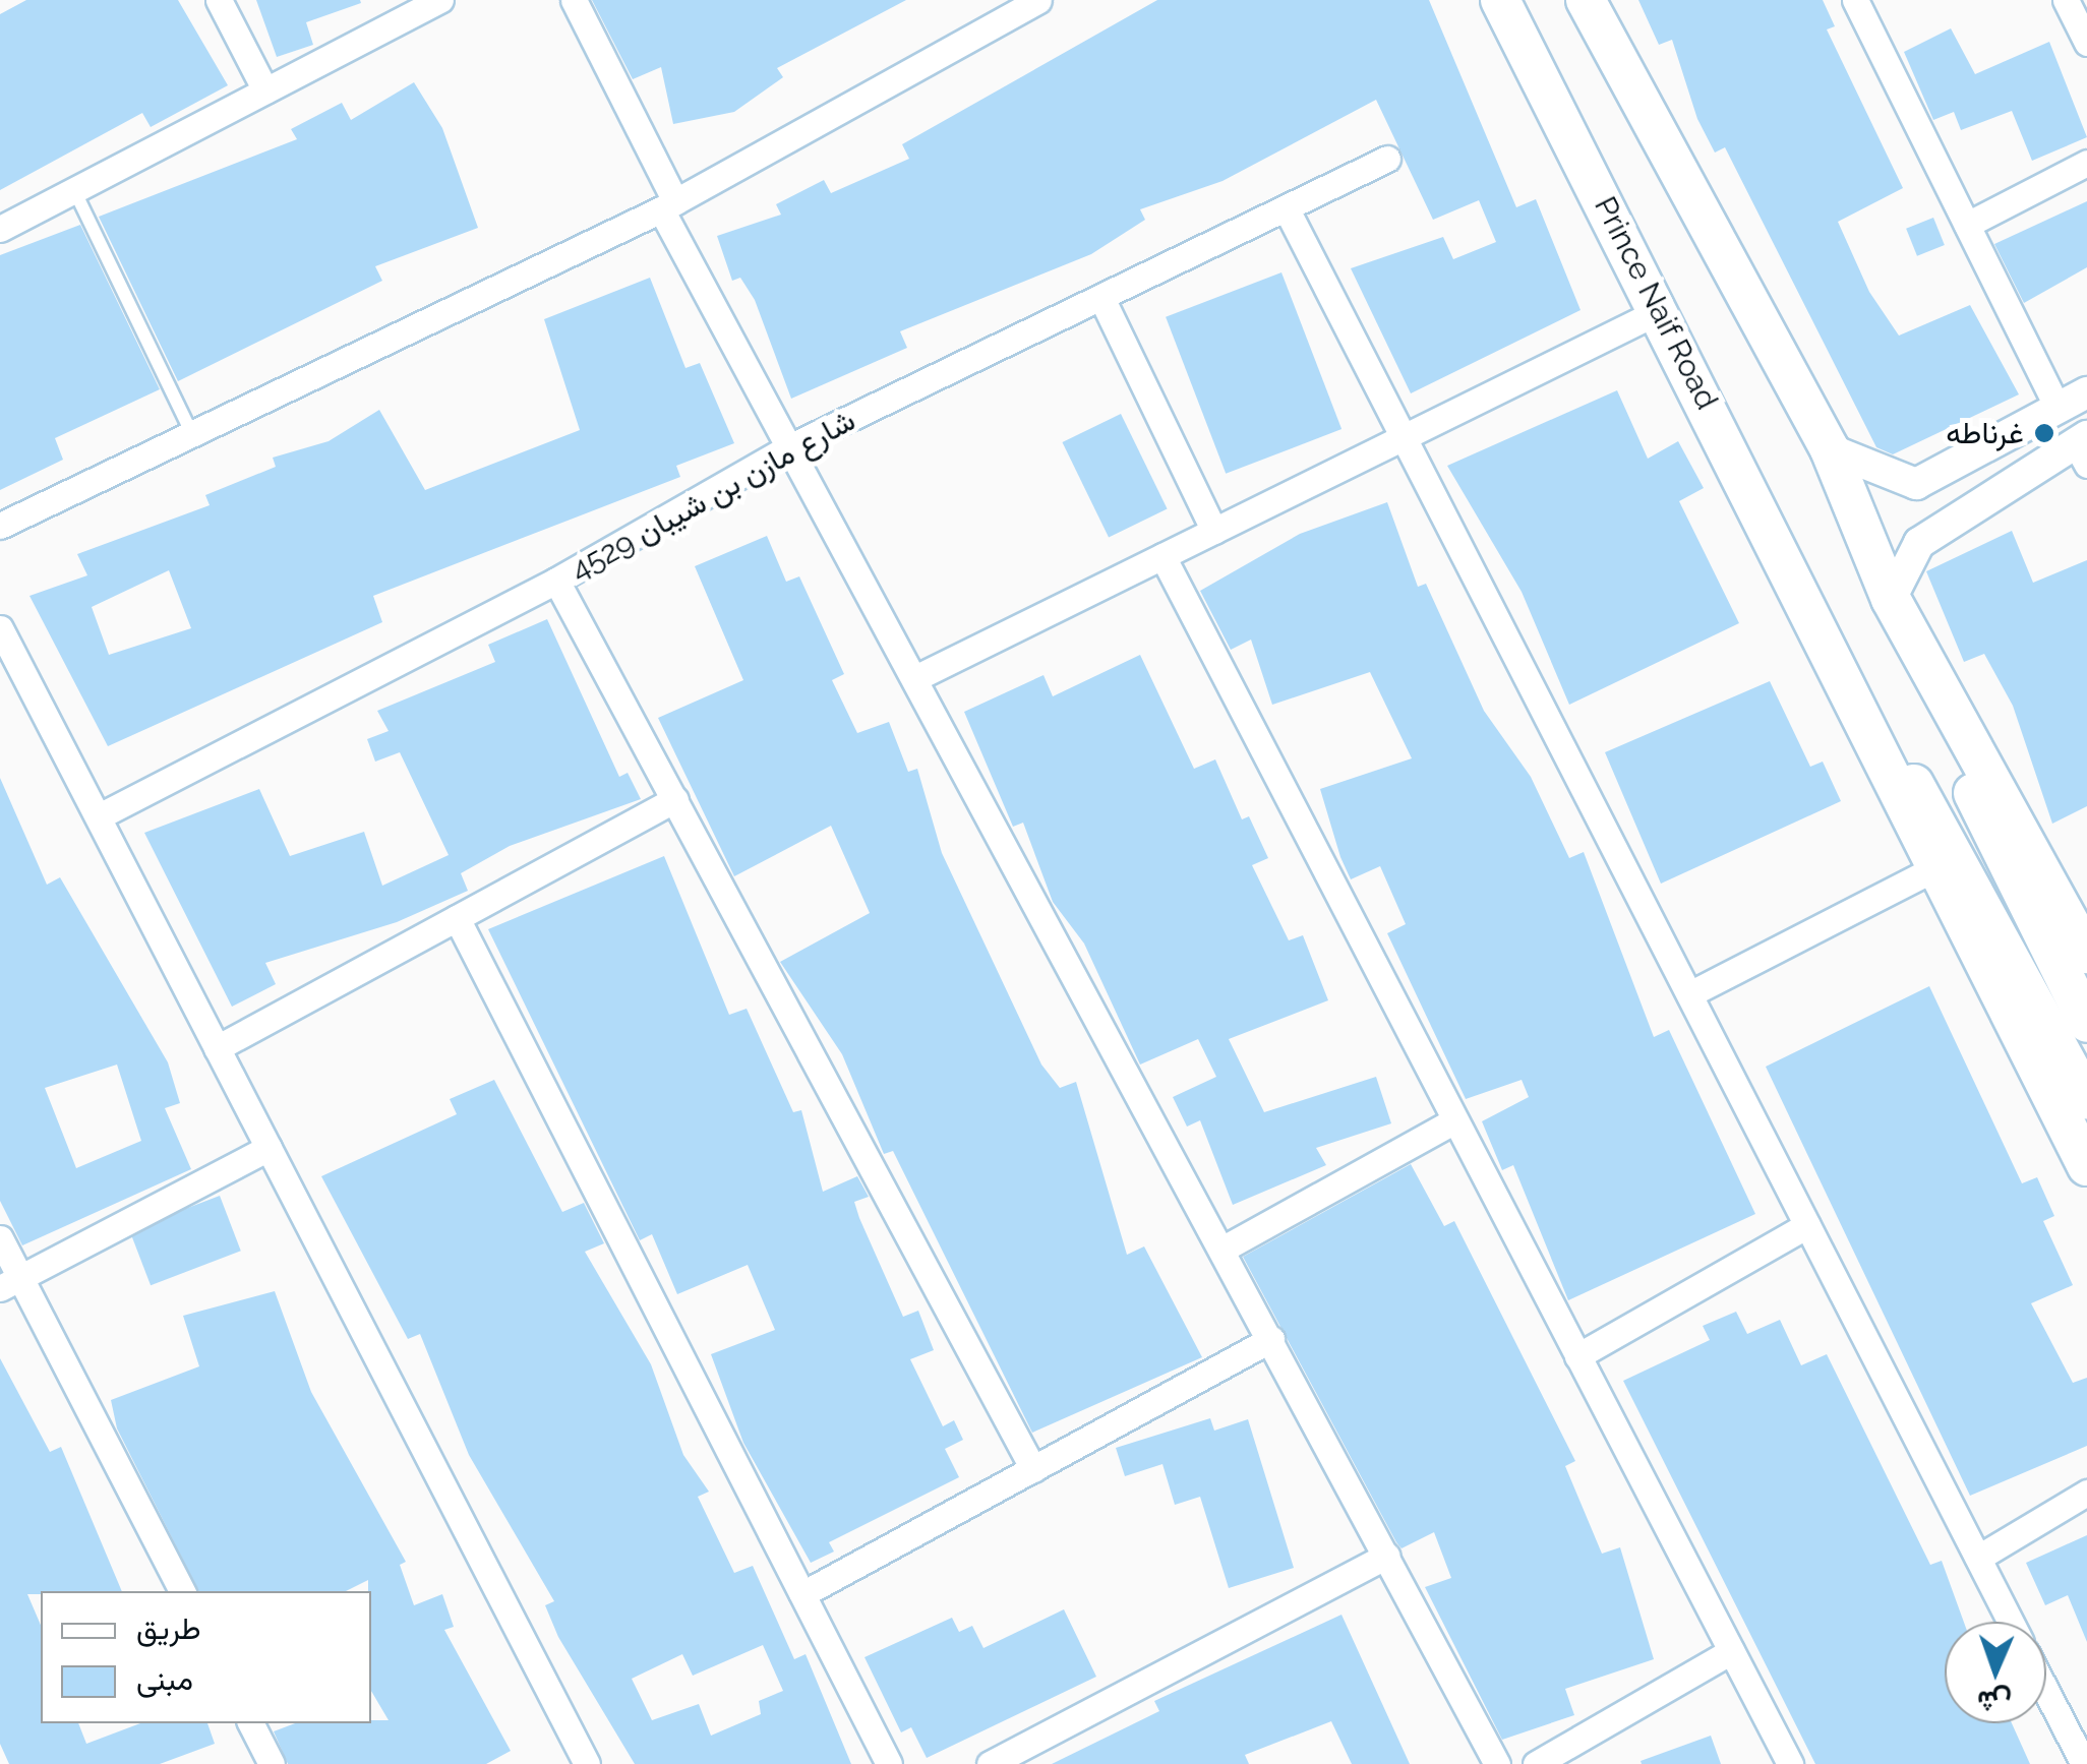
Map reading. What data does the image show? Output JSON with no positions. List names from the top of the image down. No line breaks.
{"streets":{"main road":["Prince Naif Road"],"street":["شارع مازن بن شيبان 4529"]},"places":["غرناطه"],"legend":["طريق","مبنى"],"north":"bottom"}
